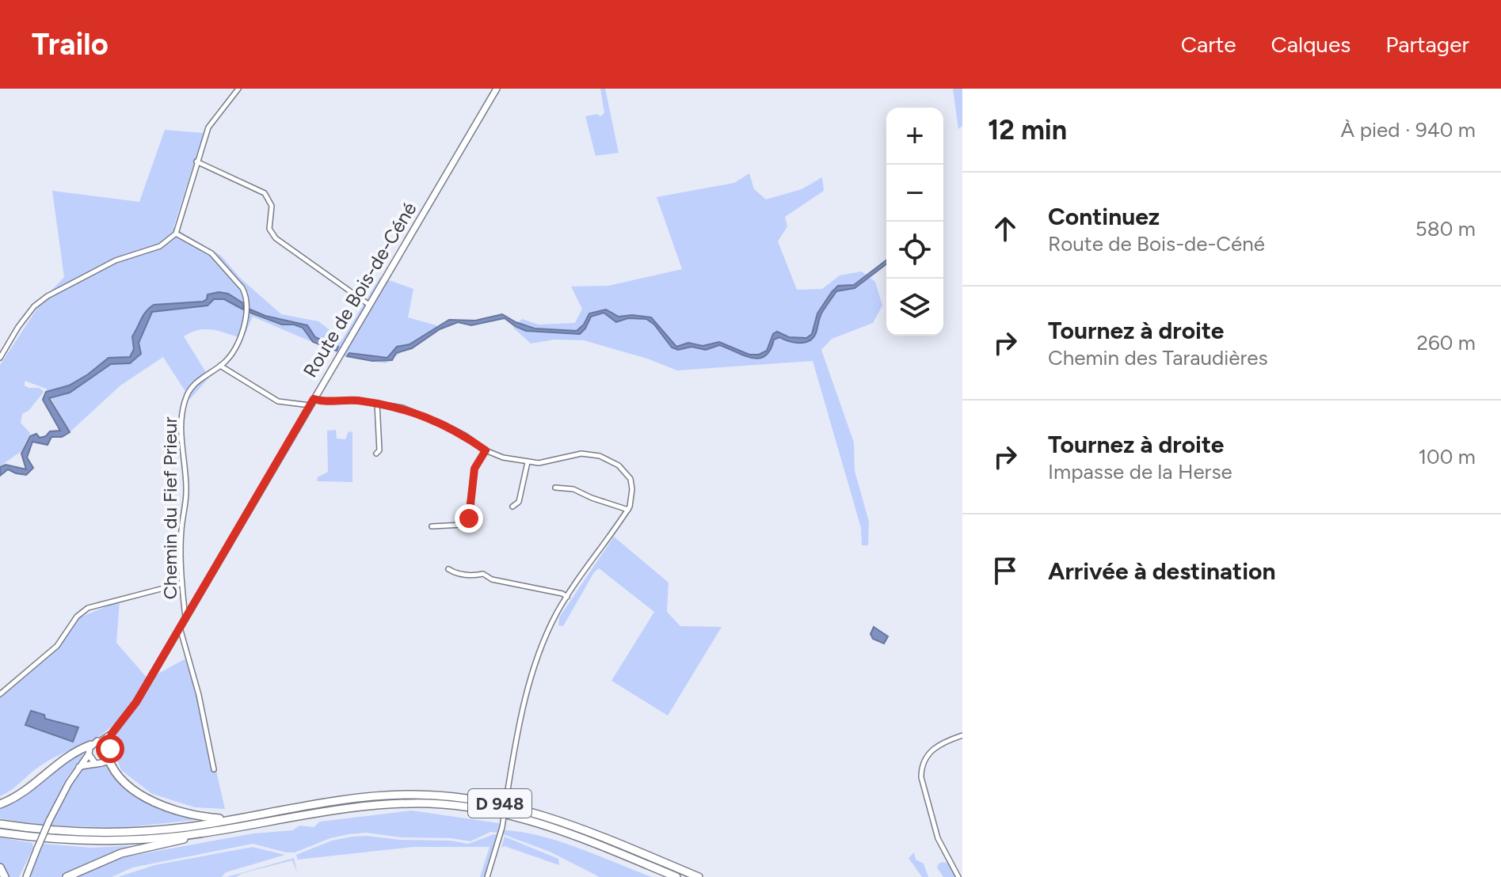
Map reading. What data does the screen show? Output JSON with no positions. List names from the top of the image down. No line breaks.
{"streets":{"highway":["D 948"],"street":["Route de Bois-de-Céné","Chemin du Fief Prieur"]},"crossings":[["Route de Bois-de-Céné","Chemin du Fief Prieur"]],"page":{"header":"Trailo","nav":["Carte","Calques","Partager"],"heading":["12 min","À pied · 940 m"],"map_buttons":["+","−"],"list":[["Continuez","Route de Bois-de-Céné","580 m"],["Tournez à droite","Chemin des Taraudières","260 m"],["Tournez à droite","Impasse de la Herse","100 m"],"Arrivée à destination"]}}
